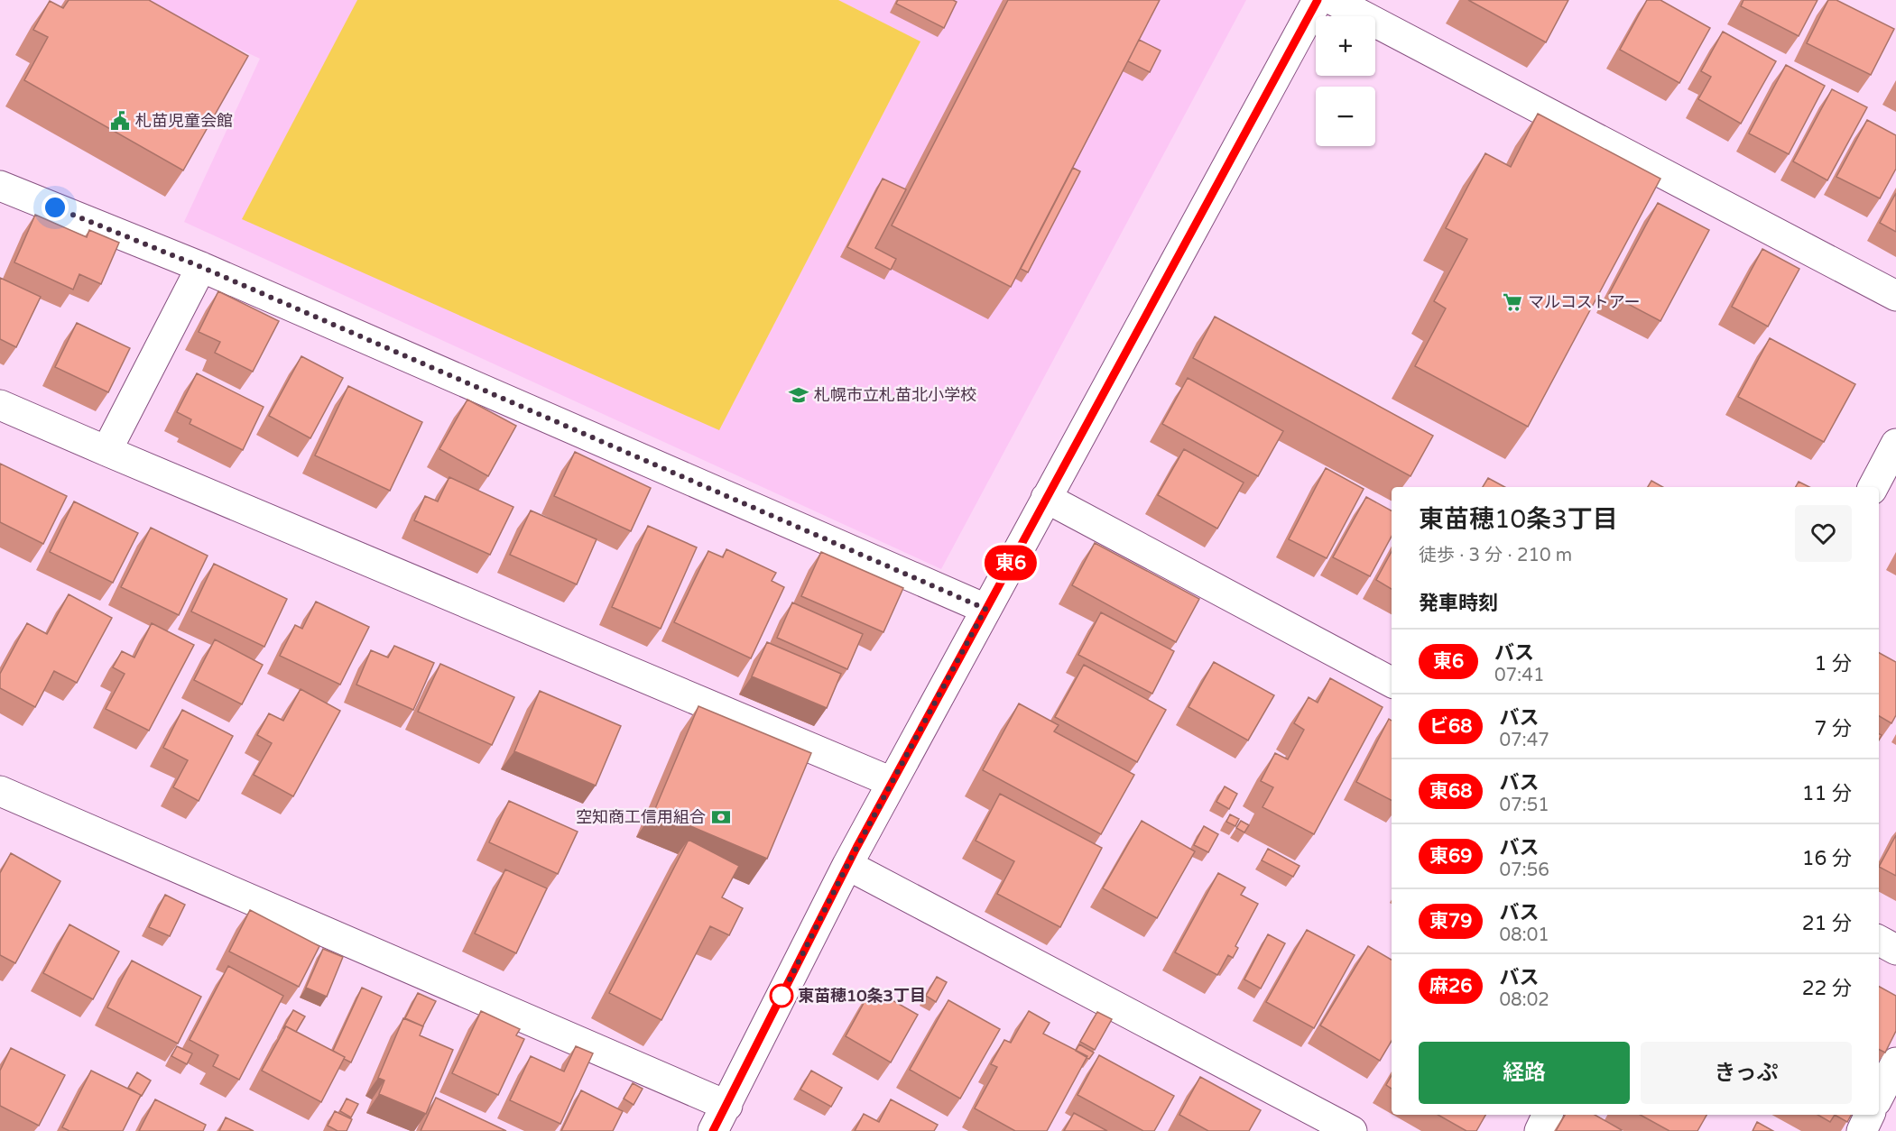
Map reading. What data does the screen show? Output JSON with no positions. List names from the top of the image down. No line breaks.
{"places":{"public building":["札苗児童会館"],"supermarket":["マルコストアー"],"school or university":["札幌市立札苗北小学校"],"bank":["空知商工信用組合"],"other":["東苗穂10条3丁目"]},"lines":["bus line 東6"],"page":{"on_map":"東6","map_buttons":["+","−"],"heading":[["東苗穂10条3丁目","徒歩 · 3 分 · 210 m"],"発車時刻"],"list":[{"mark":"東6","name":"バス","note":"07:41","value":"1 分"},{"mark":"ビ68","name":"バス","note":"07:47","value":"7 分"},{"mark":"東68","name":"バス","note":"07:51","value":"11 分"},{"mark":"東69","name":"バス","note":"07:56","value":"16 分"},{"mark":"東79","name":"バス","note":"08:01","value":"21 分"},{"mark":"麻26","name":"バス","note":"08:02","value":"22 分"}],"buttons":["経路","きっぷ"]}}
